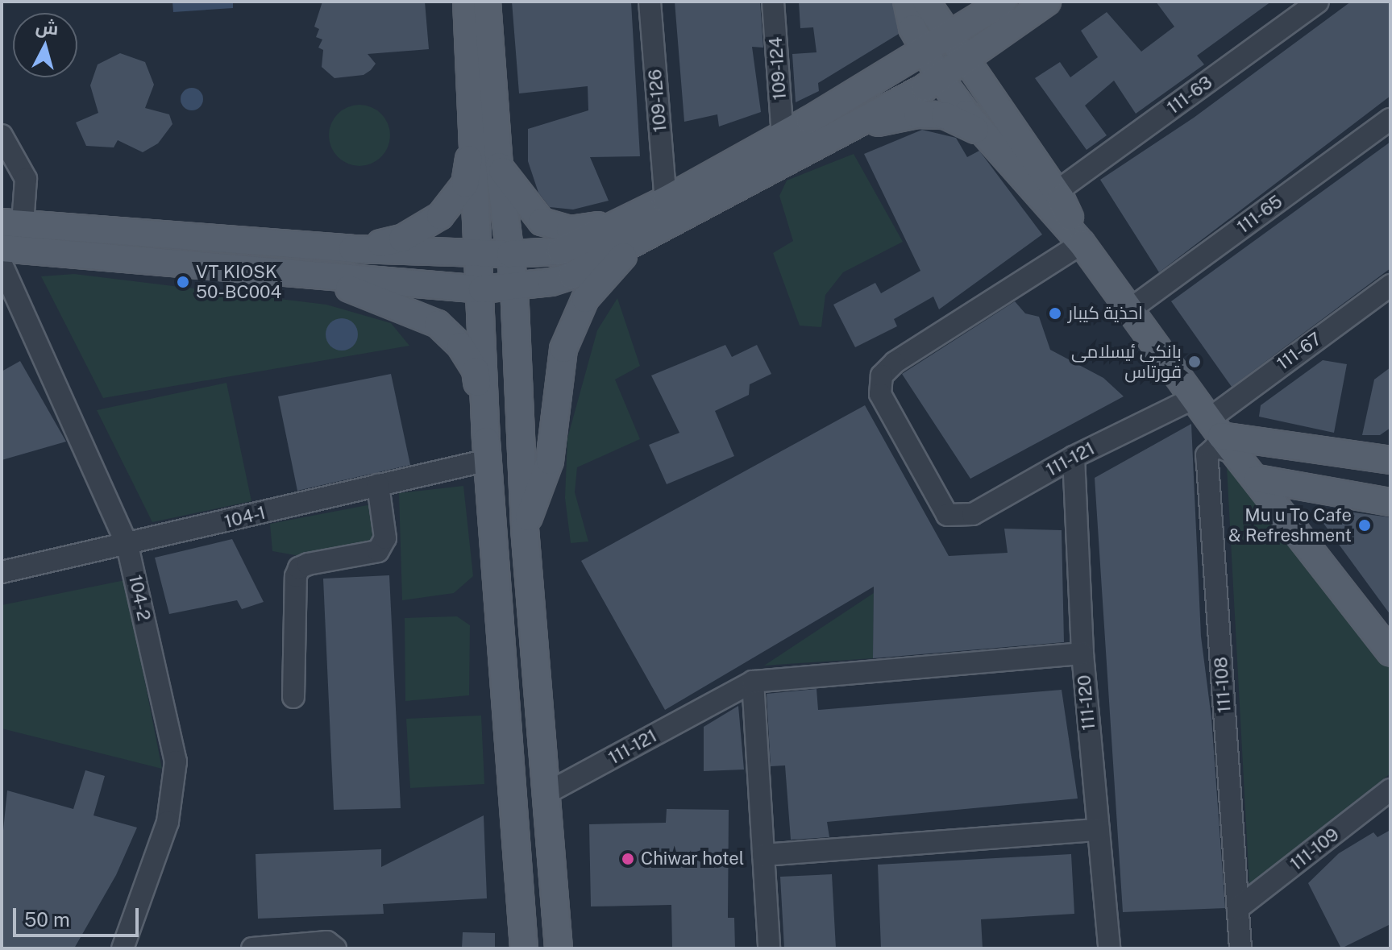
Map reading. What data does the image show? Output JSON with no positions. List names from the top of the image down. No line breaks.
{"streets":{"street":["109-124","111-63","109-126","111-65","111-67","111-121","104-1","104-2","111-108","111-120","111-109"]},"crossings":[["111-67","111-108"],["111-121","111-120"],["104-1","104-2"],["111-108","111-109"]],"places":["VT KIOSK 50-BC004","احذية كيبار","بانکی ئیسلامی قورتاس","Mu u To Cafe & Refreshment","Chiwar hotel"],"scale_bar":"50 m","north":"top"}
